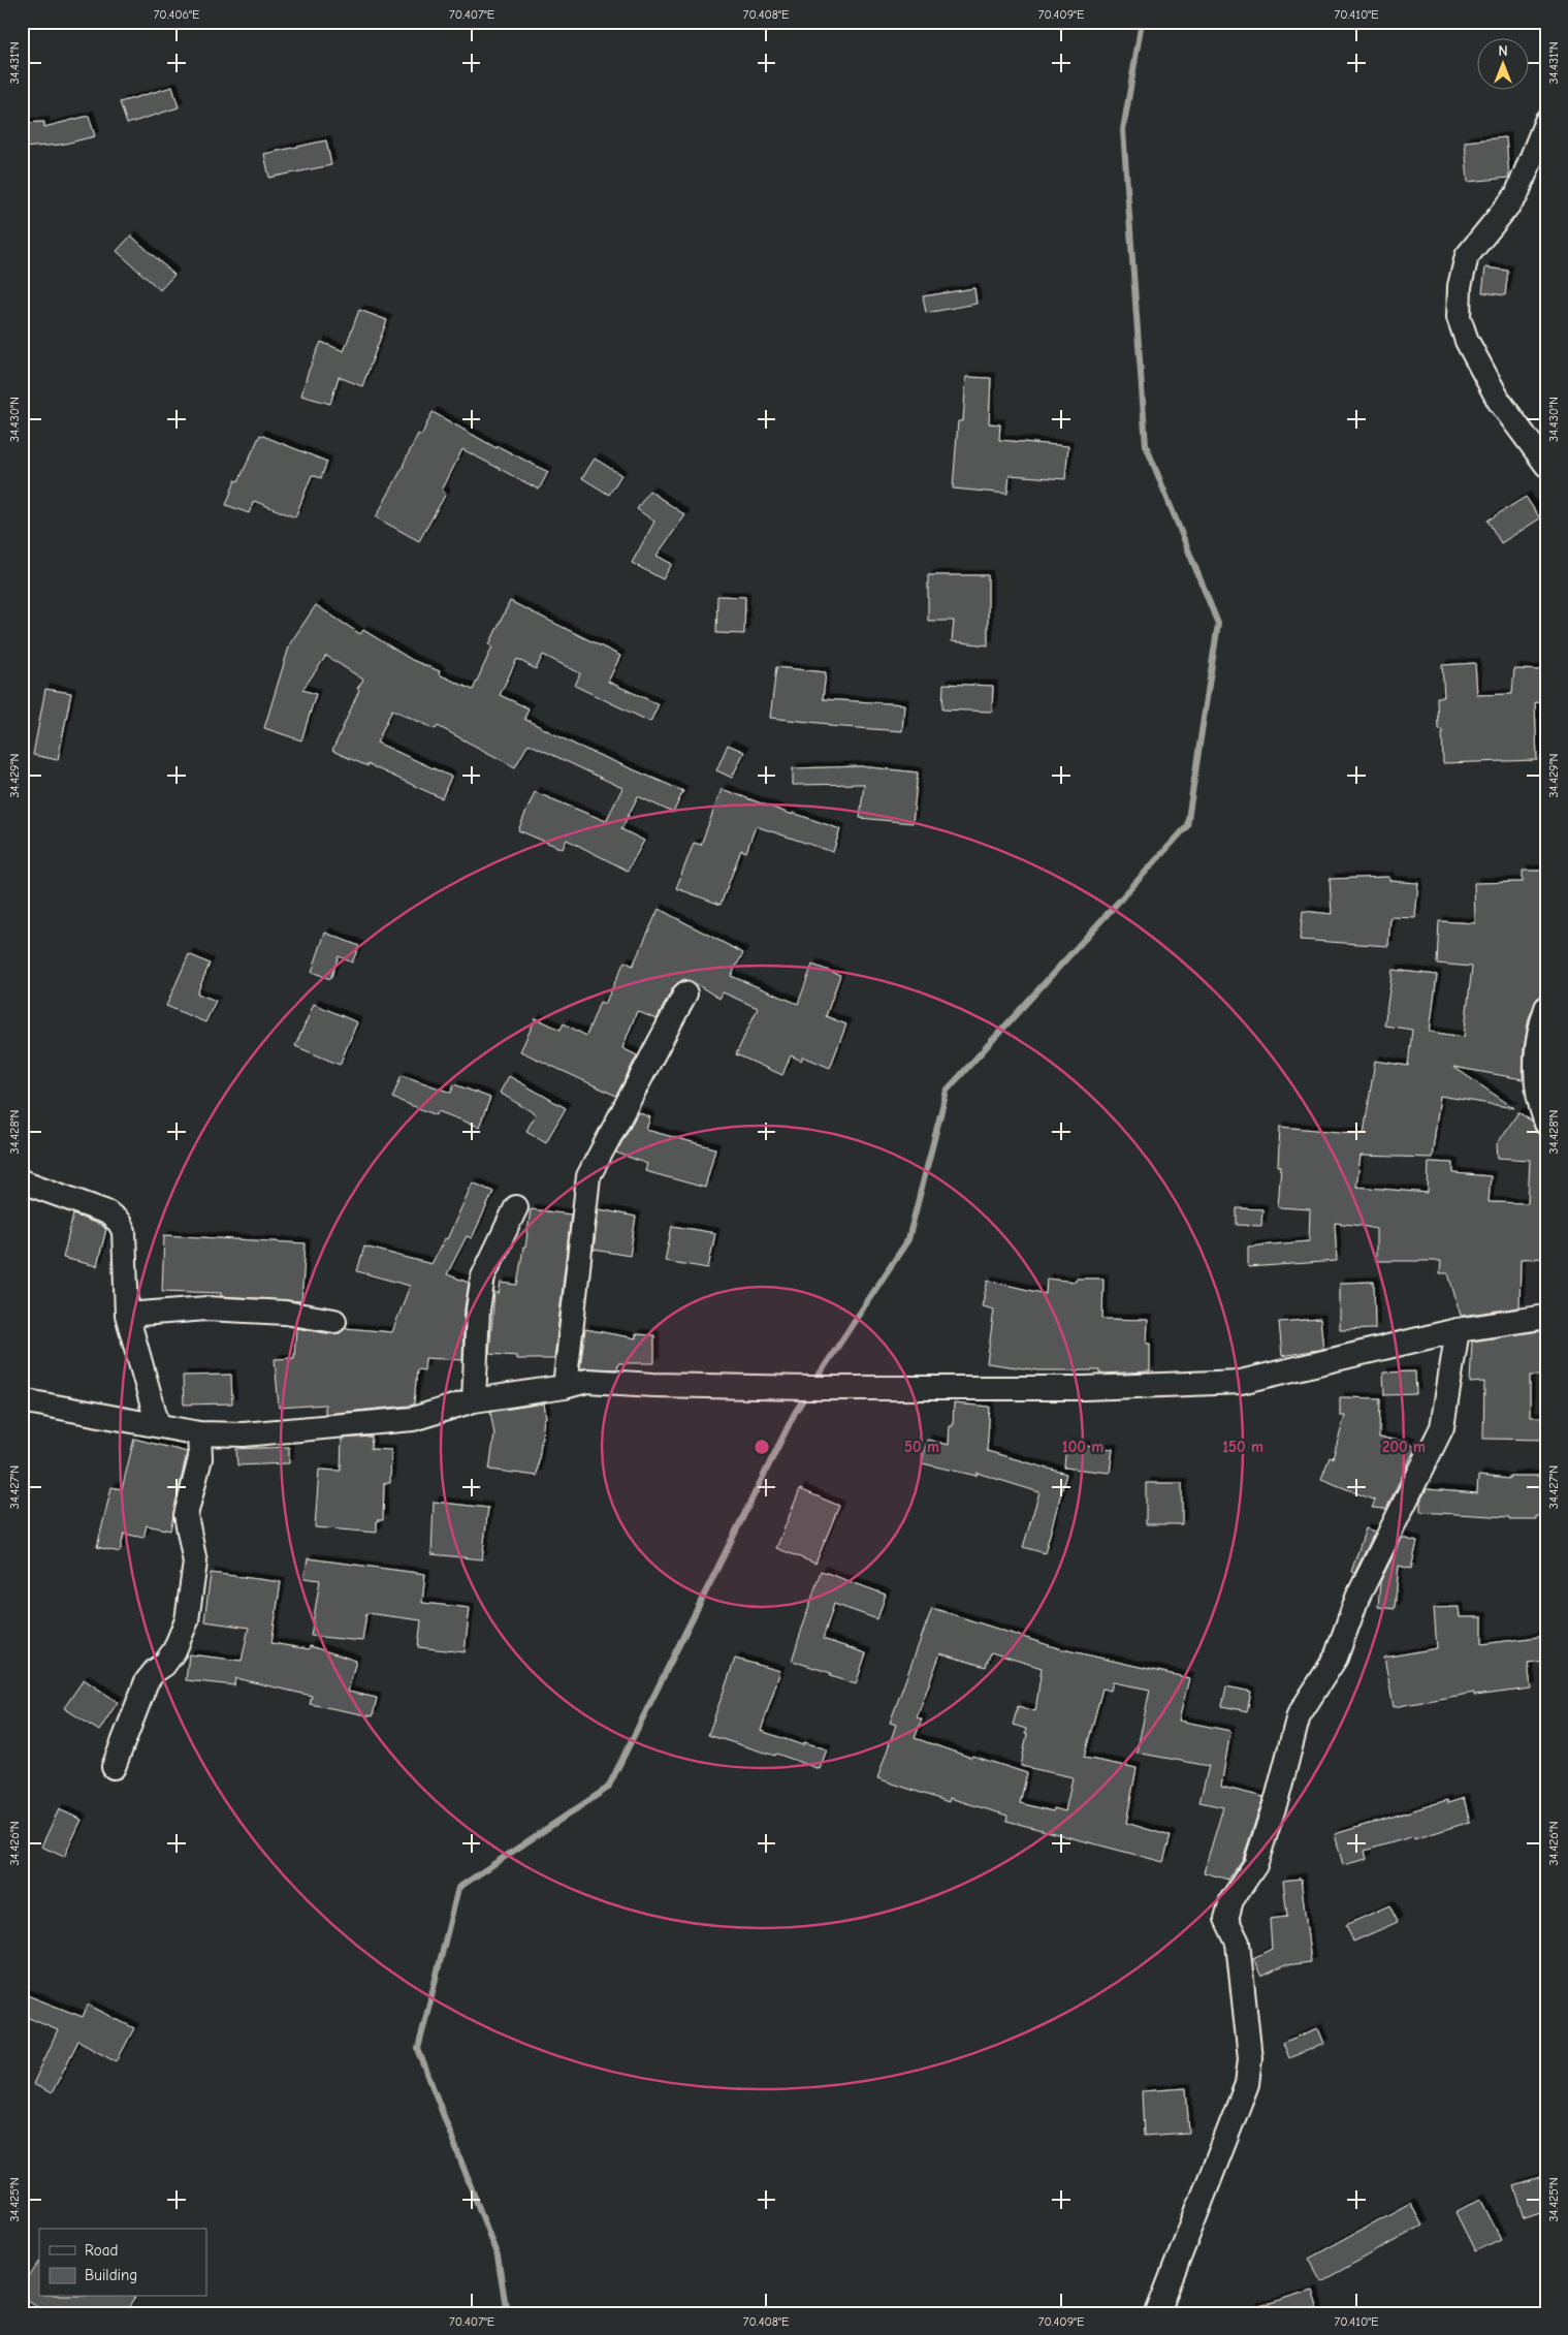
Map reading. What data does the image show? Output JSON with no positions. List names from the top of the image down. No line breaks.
{"legend":["Road","Building"],"north":"top","coordinates":["70.406°E","70.407°E","70.408°E","70.409°E","70.410°E","34.431°N","34.430°N","34.429°N","34.428°N","34.427°N","34.426°N","34.425°N"],"rings":["50 m","100 m","150 m","200 m"]}
